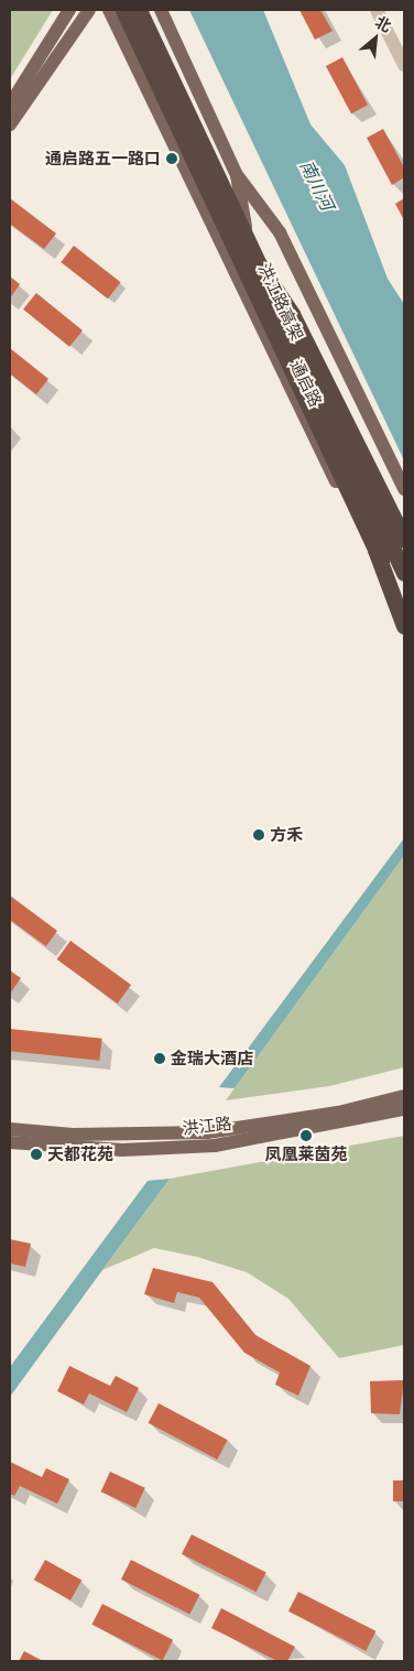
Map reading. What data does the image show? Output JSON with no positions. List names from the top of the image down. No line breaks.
{"streets":{"highway":["洪江路高架"],"main road":["通启路","洪江路"]},"water":["南川河"],"places":["通启路五一路口","方禾","金瑞大酒店","凤凰莱茵苑","天都花苑"],"north":"top right"}
